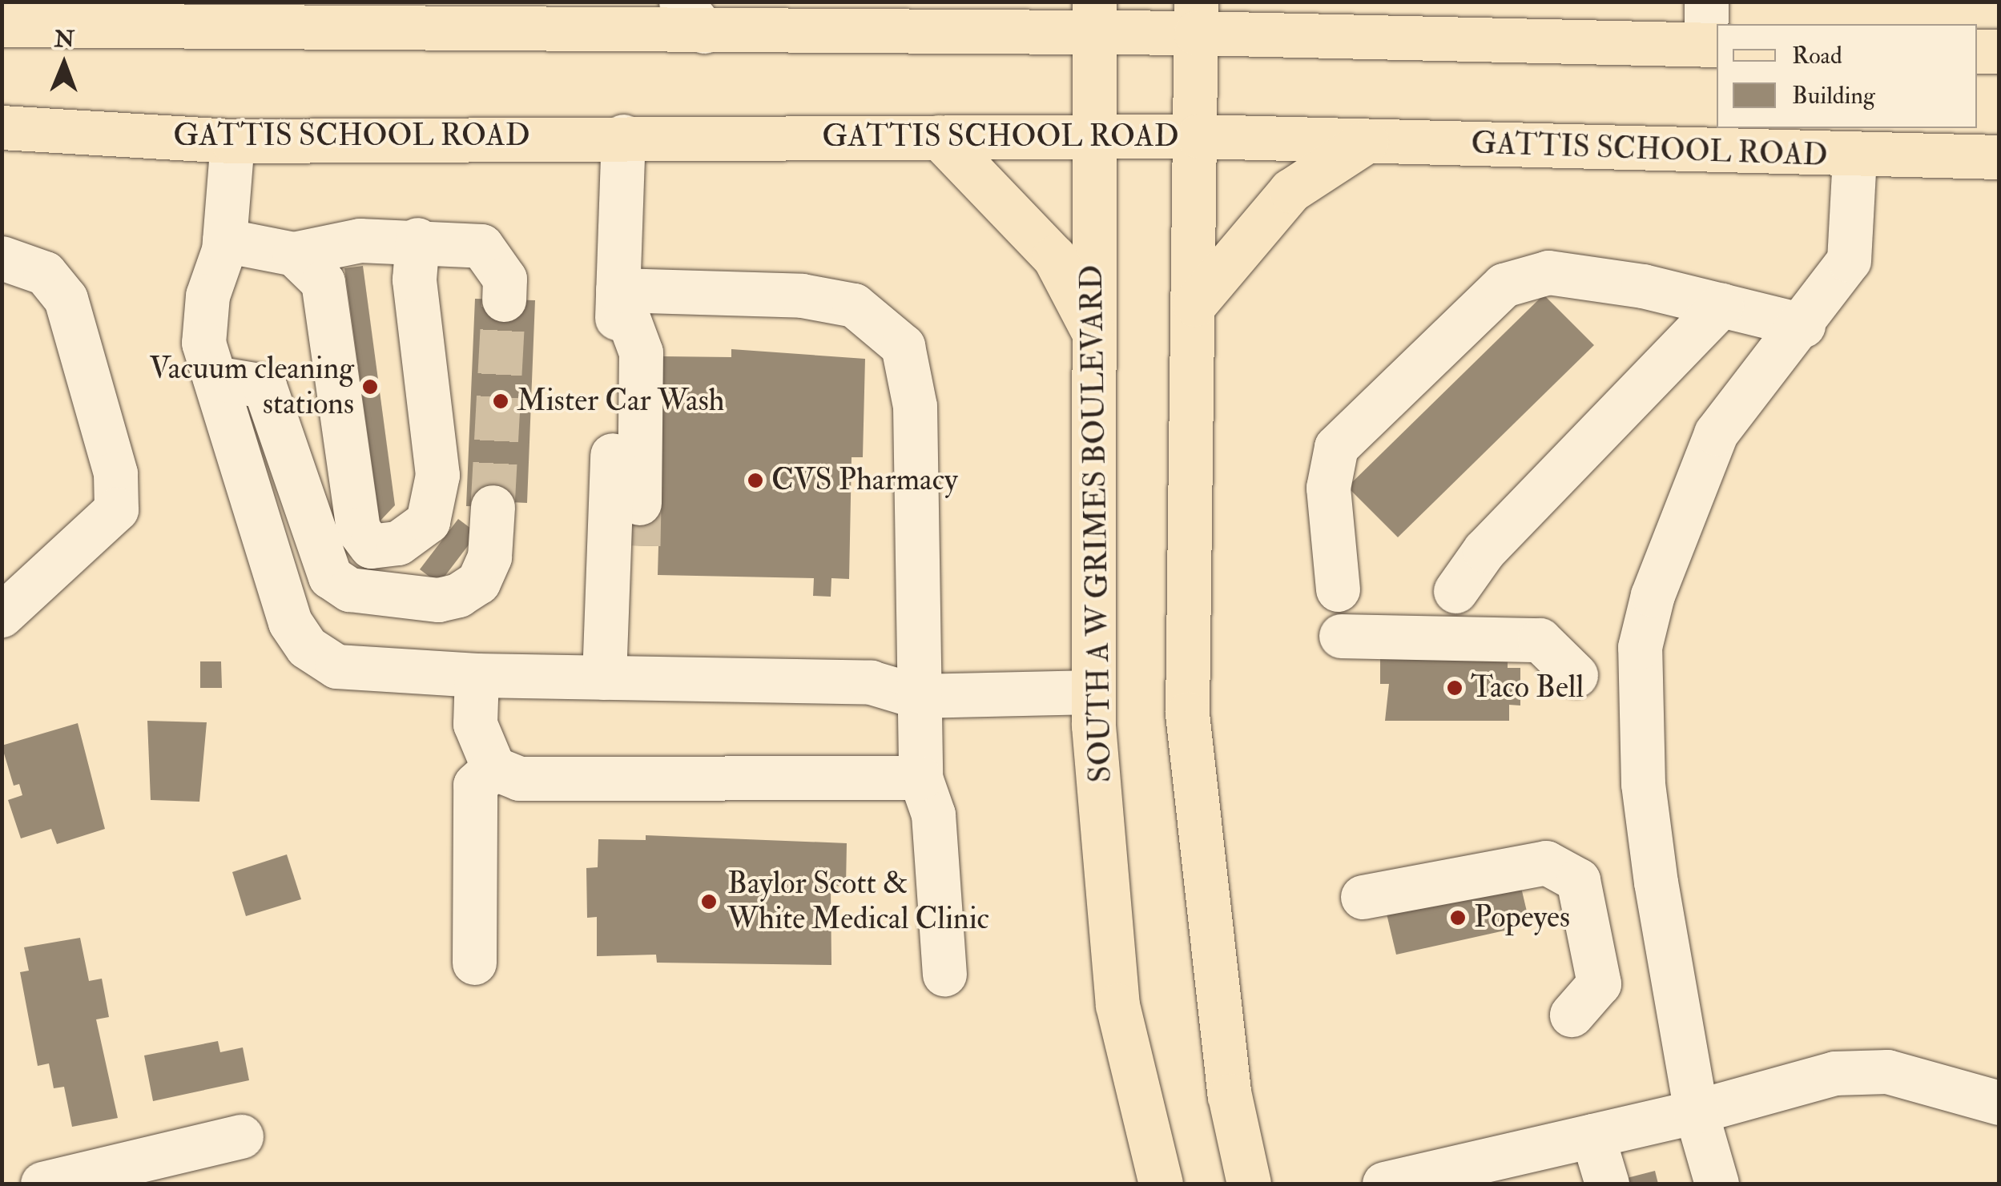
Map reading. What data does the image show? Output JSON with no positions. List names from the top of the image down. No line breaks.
{"streets":{"main road":["GATTIS SCHOOL ROAD","SOUTH A W GRIMES BOULEVARD"]},"crossings":[["GATTIS SCHOOL ROAD","SOUTH A W GRIMES BOULEVARD"]],"places":["Vacuum cleaning stations","Mister Car Wash","CVS Pharmacy","Taco Bell","Baylor Scott & White Medical Clinic","Popeyes"],"legend":["Road","Building"],"north":"top"}
